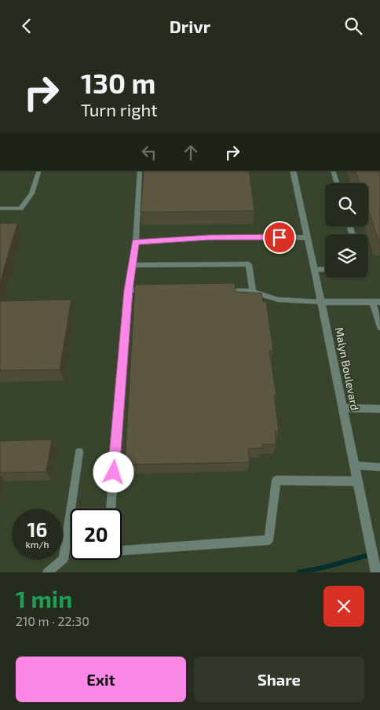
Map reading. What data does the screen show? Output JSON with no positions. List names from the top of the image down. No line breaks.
{"streets":{"street":["Malyn Boulevard"]},"page":{"header":"Drivr","turn":["130 m","Turn right"],"speed":"16 km/h","limit":"20","heading":["1 min","210 m · 22:30"],"buttons":["Exit","Share"]}}
